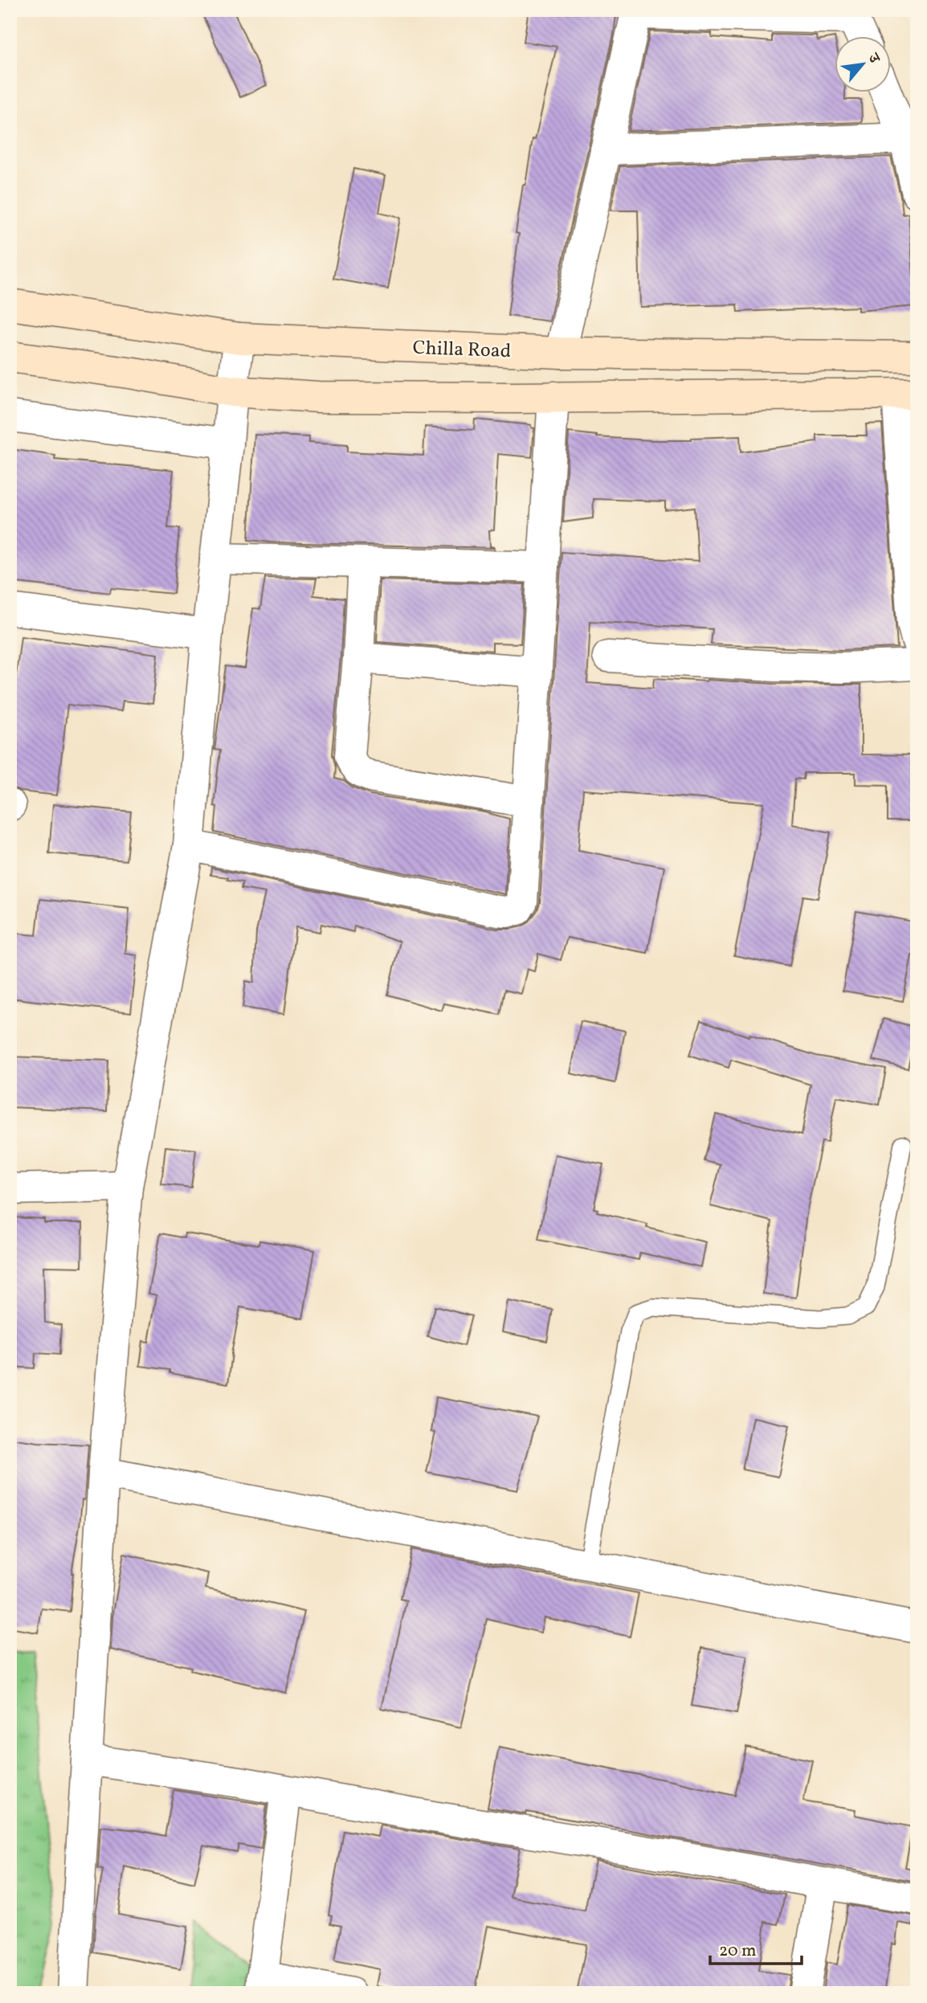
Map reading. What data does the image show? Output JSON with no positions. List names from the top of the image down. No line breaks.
{"streets":{"main road":["Chilla Road"]},"scale_bar":"20 m","north":"top right"}
